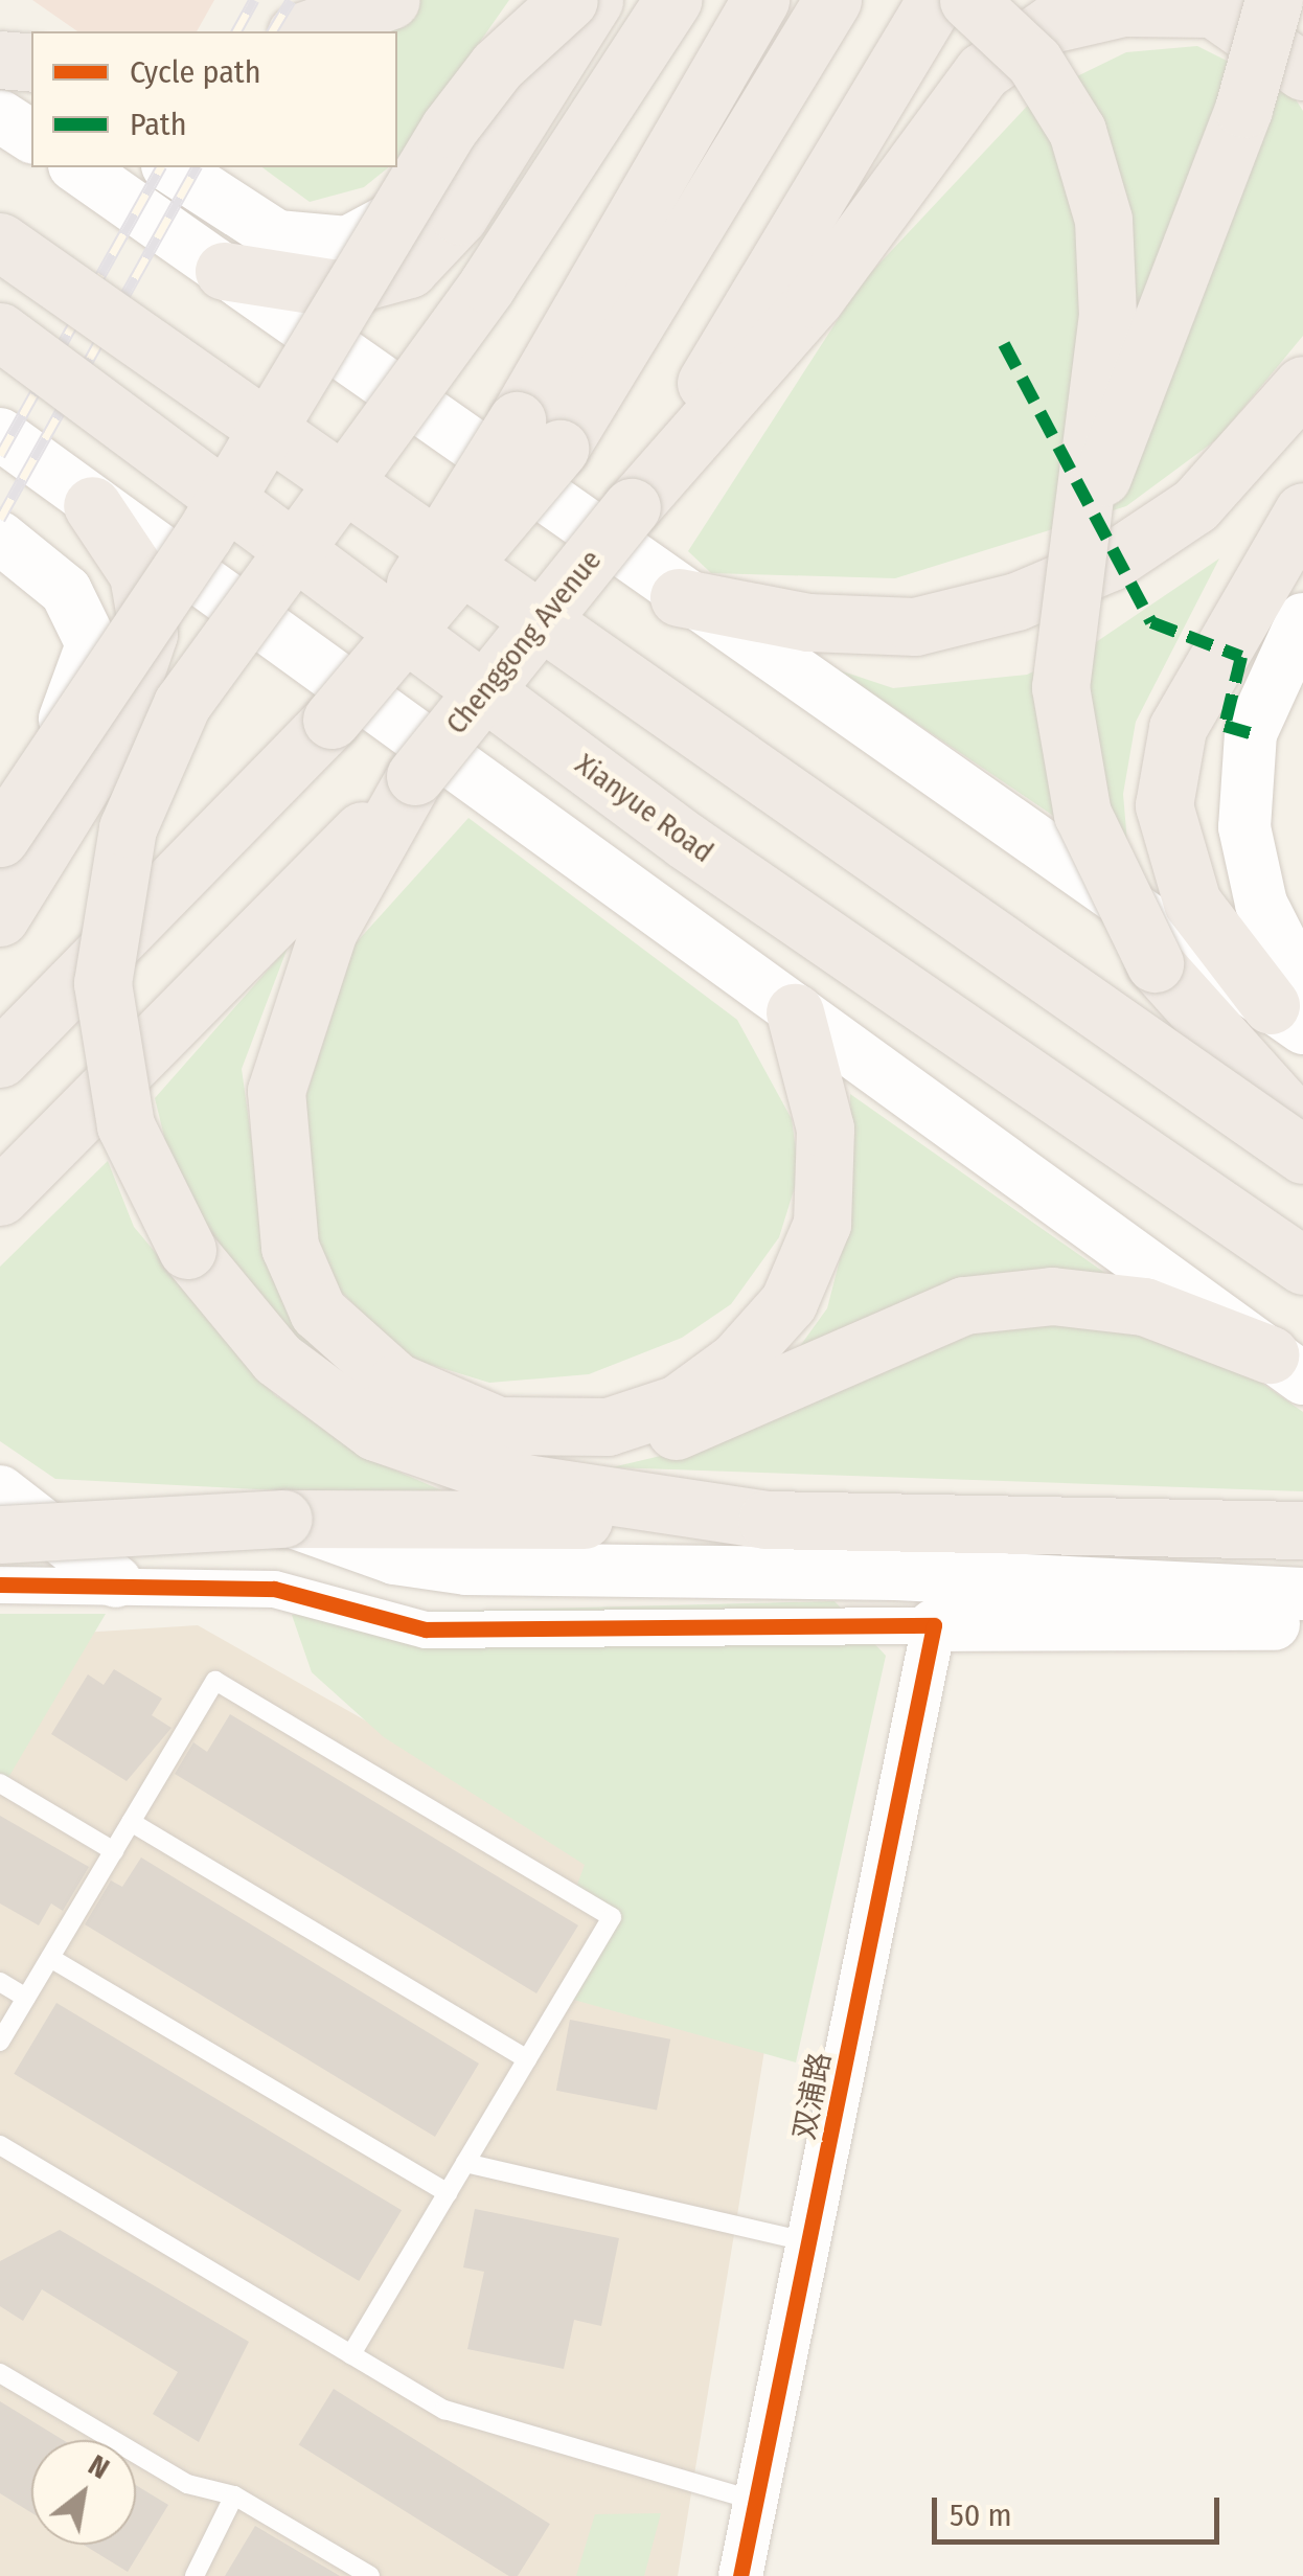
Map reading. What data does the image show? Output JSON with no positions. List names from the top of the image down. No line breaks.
{"streets":{"highway":["Chenggong Avenue","Xianyue Road"],"street":["双浦路"]},"legend":["Cycle path","Path"],"scale_bar":"50 m","north":"top right"}
